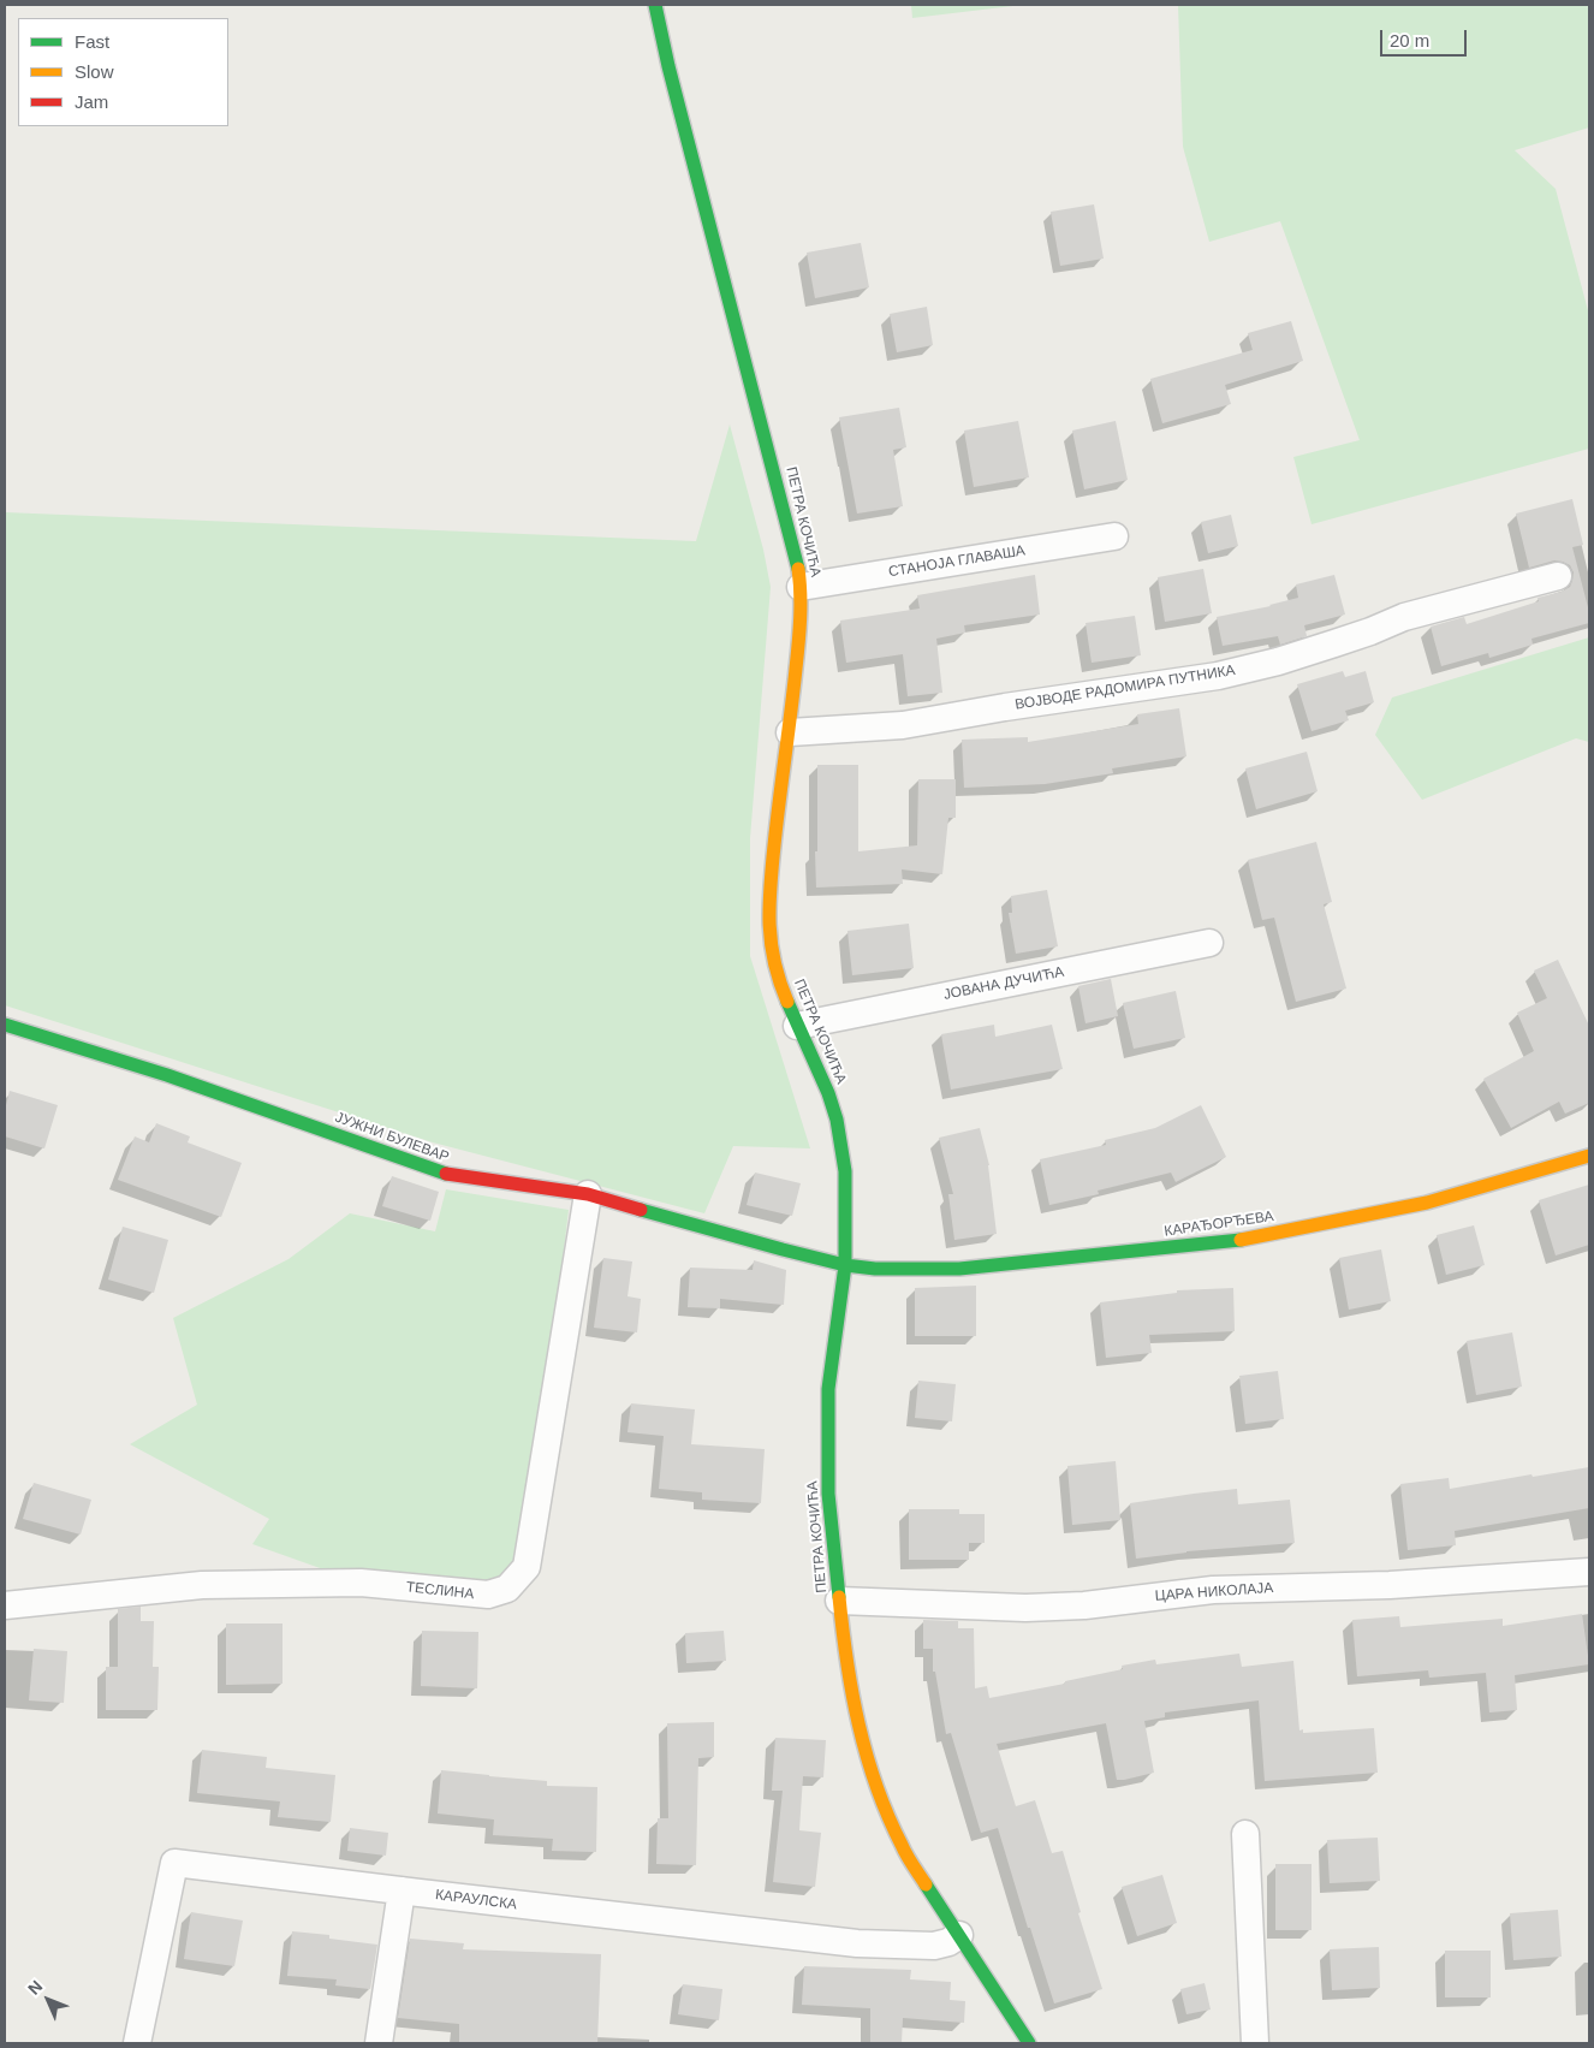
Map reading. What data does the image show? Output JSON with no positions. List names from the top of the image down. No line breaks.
{"streets":{"street":["ПЕТРА КОЧИЋА","СТАНОЈА ГЛАВАША","ВОЈВОДЕ РАДОМИРА ПУТНИКА","ЈОВАНА ДУЧИЋА","ЈУЖНИ БУЛЕВАР","КАРАЂОРЂЕВА","ТЕСЛИНА","ЦАРА НИКОЛАЈА","КАРАУЛСКА"]},"crossings":[["ПЕТРА КОЧИЋА","СТАНОЈА ГЛАВАША"],["ПЕТРА КОЧИЋА","ВОЈВОДЕ РАДОМИРА ПУТНИКА"],["ПЕТРА КОЧИЋА","ЈОВАНА ДУЧИЋА"],["ПЕТРА КОЧИЋА","ЈУЖНИ БУЛЕВАР"],["ПЕТРА КОЧИЋА","КАРАЂОРЂЕВА"],["ПЕТРА КОЧИЋА","ЦАРА НИКОЛАЈА"],["ПЕТРА КОЧИЋА","КАРАУЛСКА"],["ЈУЖНИ БУЛЕВАР","КАРАЂОРЂЕВА"],["ЈУЖНИ БУЛЕВАР","ТЕСЛИНА"]],"legend":["Fast","Slow","Jam"],"scale_bar":"20 m","north":"top left"}
